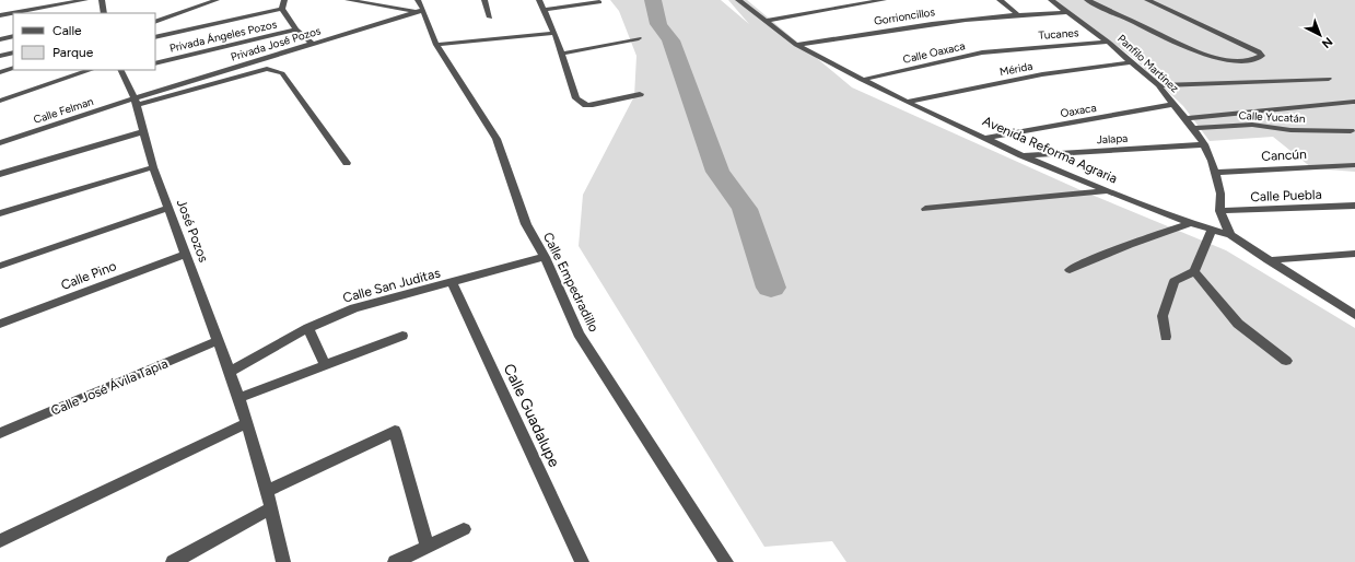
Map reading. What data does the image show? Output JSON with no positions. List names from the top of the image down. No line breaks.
{"streets":{"street":["Gorrioncillos","Tucanes","Privada Ángeles Pozos","Privada José Pozos","Calle Oaxaca","Panfilo Martínez","Mérida","Calle Felman","Oaxaca","Calle Yucatán","Jalapa","Avenida Reforma Agraria","Cancún","Calle Puebla","José Pozos","Calle Pino","Calle Empedradillo","Calle San Juditas","Calle José Ávila Tapia","Calle Guadalupe"]},"crossings":[["Gorrioncillos","Panfilo Martínez"],["Gorrioncillos","Avenida Reforma Agraria"],["Tucanes","Calle Oaxaca"],["Tucanes","Panfilo Martínez"],["Privada José Pozos","Calle Felman"],["Privada José Pozos","José Pozos"],["Privada José Pozos","Calle Empedradillo"],["Calle Oaxaca","Avenida Reforma Agraria"],["Panfilo Martínez","Mérida"],["Panfilo Martínez","Oaxaca"],["Panfilo Martínez","Calle Yucatán"],["Panfilo Martínez","Jalapa"],["Panfilo Martínez","Avenida Reforma Agraria"],["Panfilo Martínez","Cancún"],["Panfilo Martínez","Calle Puebla"],["Mérida","Avenida Reforma Agraria"],["Calle Felman","José Pozos"],["Oaxaca","Avenida Reforma Agraria"],["Jalapa","Avenida Reforma Agraria"],["José Pozos","Calle Pino"],["José Pozos","Calle San Juditas"],["José Pozos","Calle José Ávila Tapia"],["Calle Empedradillo","Calle San Juditas"],["Calle San Juditas","Calle Guadalupe"]],"legend":["Calle","Parque"],"north":"bottom right"}
